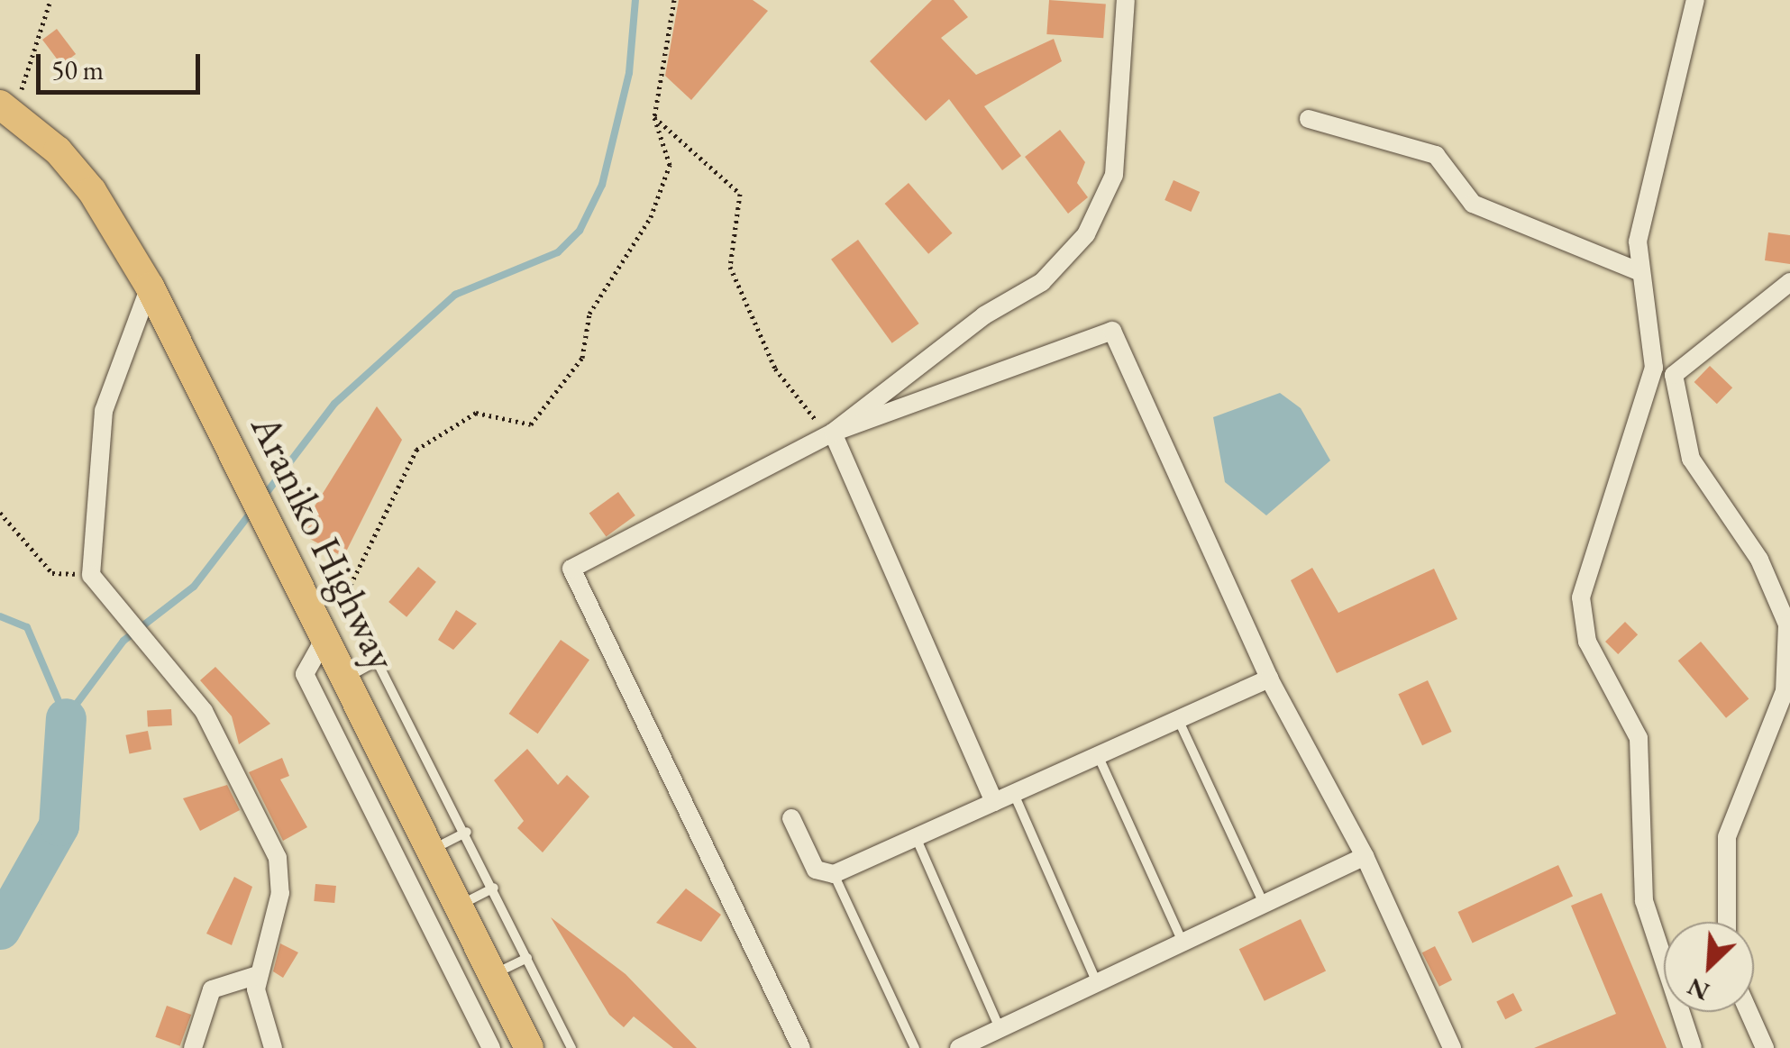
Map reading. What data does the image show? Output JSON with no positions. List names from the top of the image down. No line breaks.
{"streets":{"highway":["Araniko Highway"]},"scale_bar":"50 m","north":"bottom left"}
